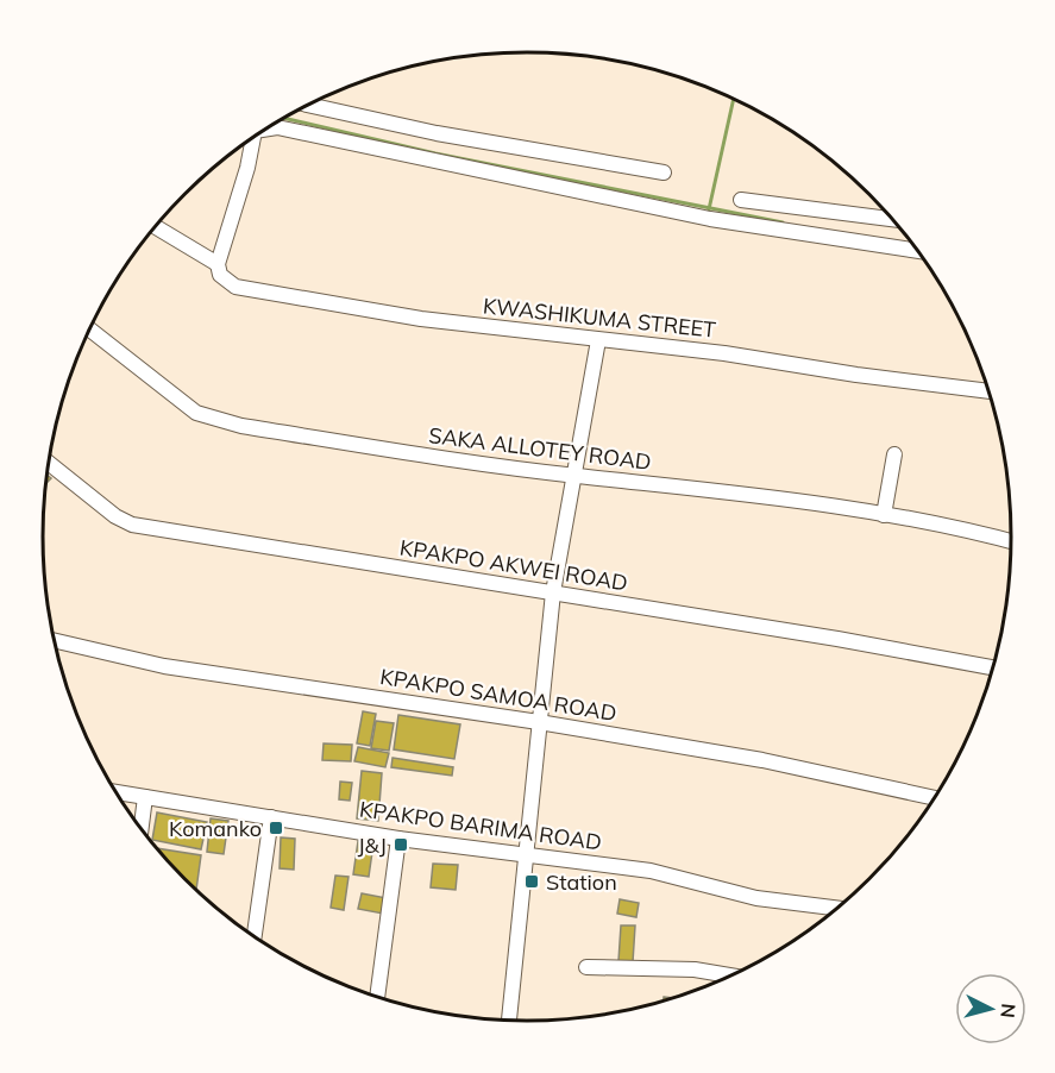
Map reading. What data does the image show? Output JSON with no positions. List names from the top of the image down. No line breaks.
{"streets":{"street":["KWASHIKUMA STREET","SAKA ALLOTEY ROAD","KPAKPO AKWEI ROAD","KPAKPO SAMOA ROAD","KPAKPO BARIMA ROAD"]},"places":{"transit":["Komanko","J&J","Station"]},"north":"right"}
